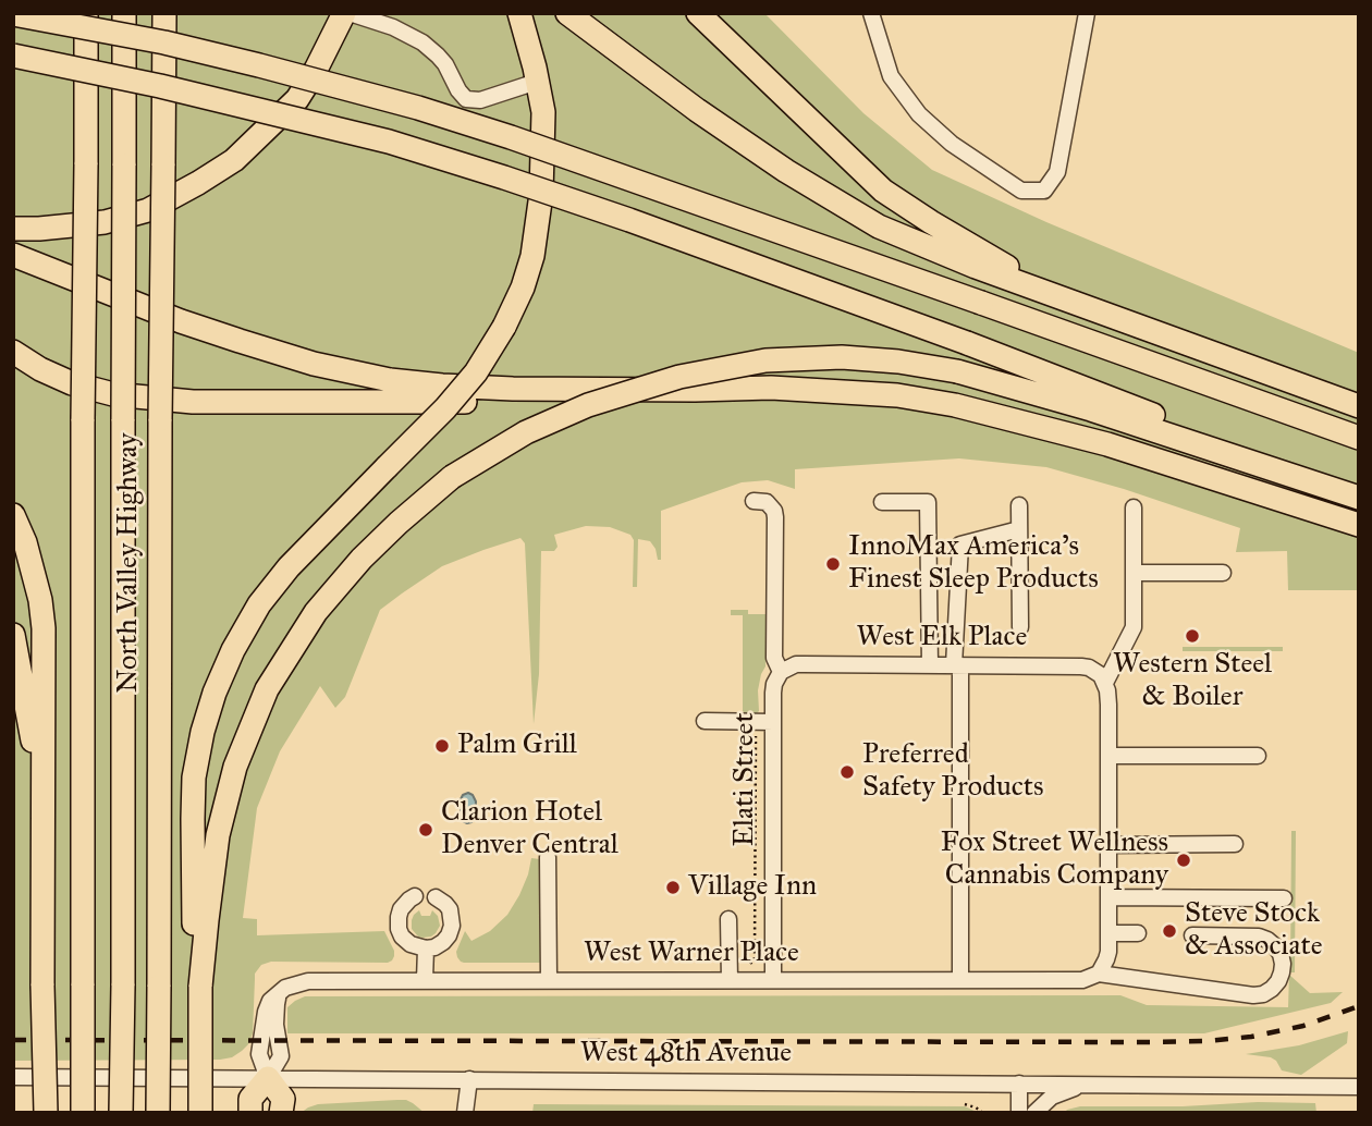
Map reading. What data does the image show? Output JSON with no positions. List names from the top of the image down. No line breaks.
{"streets":{"highway":["North Valley Highway"],"street":["West Elk Place","Elati Street","West Warner Place","West 48th Avenue"]},"crossings":[["West Elk Place","Elati Street"],["Elati Street","West Warner Place"],["West Warner Place","West 48th Avenue"]],"places":["InnoMax America's Finest Sleep Products","Western Steel & Boiler","Palm Grill","Preferred Safety Products","Clarion Hotel Denver Central","Fox Street Wellness Cannabis Company","Village Inn","Steve Stock & Associate"]}
